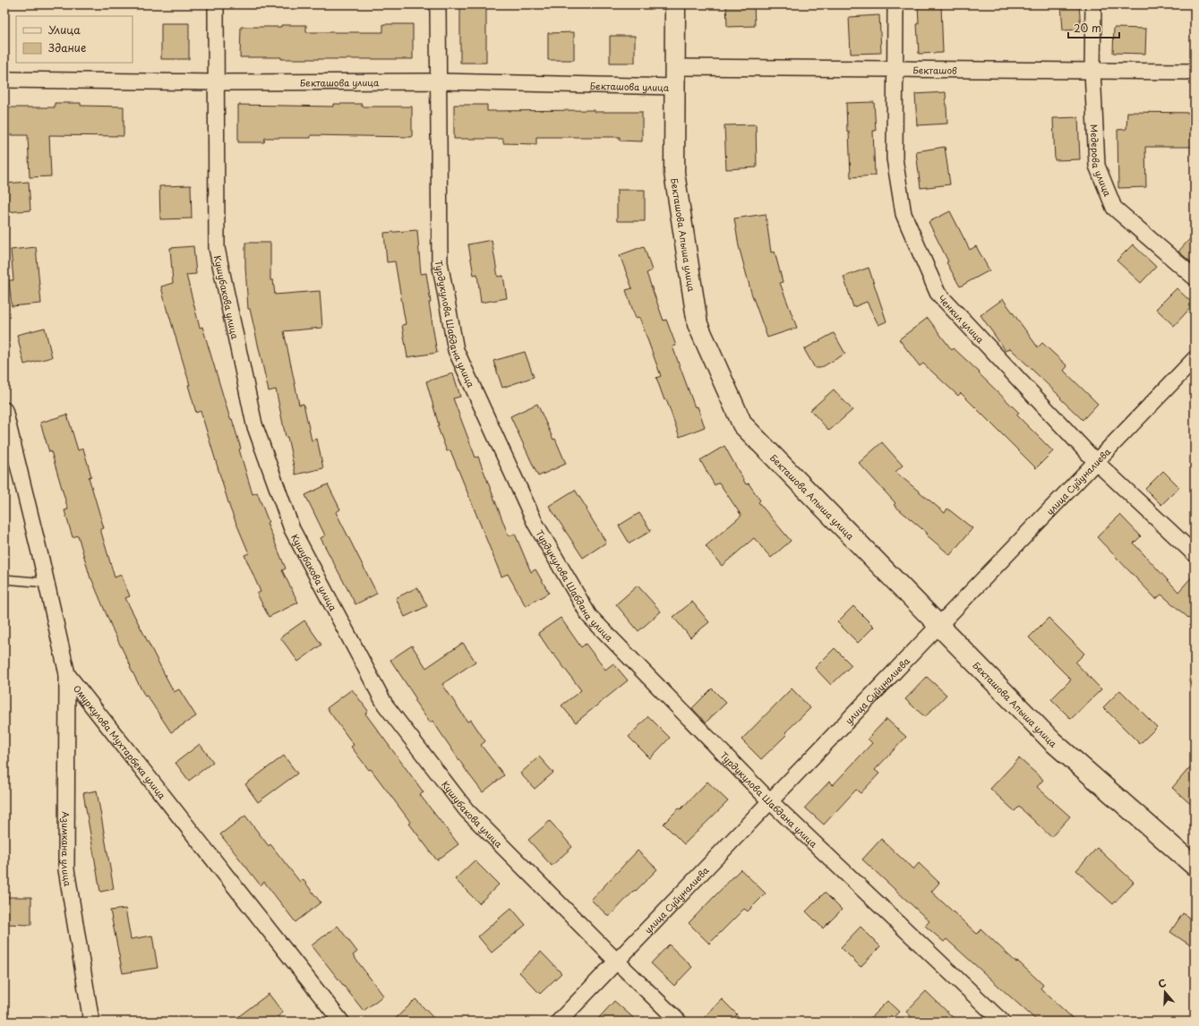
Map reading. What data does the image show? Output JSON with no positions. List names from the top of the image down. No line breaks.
{"streets":{"street":["Бекташов","Бекташова улица","Медерова улица","Бекташова Апыша улица","Кушубакова улица","Ченкил улица","Турдукулова Шабдана улица","улица Суйуналиева","Омуркулова Мухтарбека улица","Азимкана улица"]},"crossings":[["Бекташов","Медерова улица"],["Бекташов","Бекташова Апыша улица"],["Бекташов","Ченкил улица"],["Бекташова улица","Бекташова Апыша улица"],["Бекташова улица","Кушубакова улица"],["Бекташова улица","Турдукулова Шабдана улица"],["Бекташова Апыша улица","улица Суйуналиева"],["Кушубакова улица","улица Суйуналиева"],["Ченкил улица","улица Суйуналиева"],["Турдукулова Шабдана улица","улица Суйуналиева"],["Омуркулова Мухтарбека улица","Азимкана улица"]],"legend":["Улица","Здание"],"scale_bar":"20 m","north":"top"}
